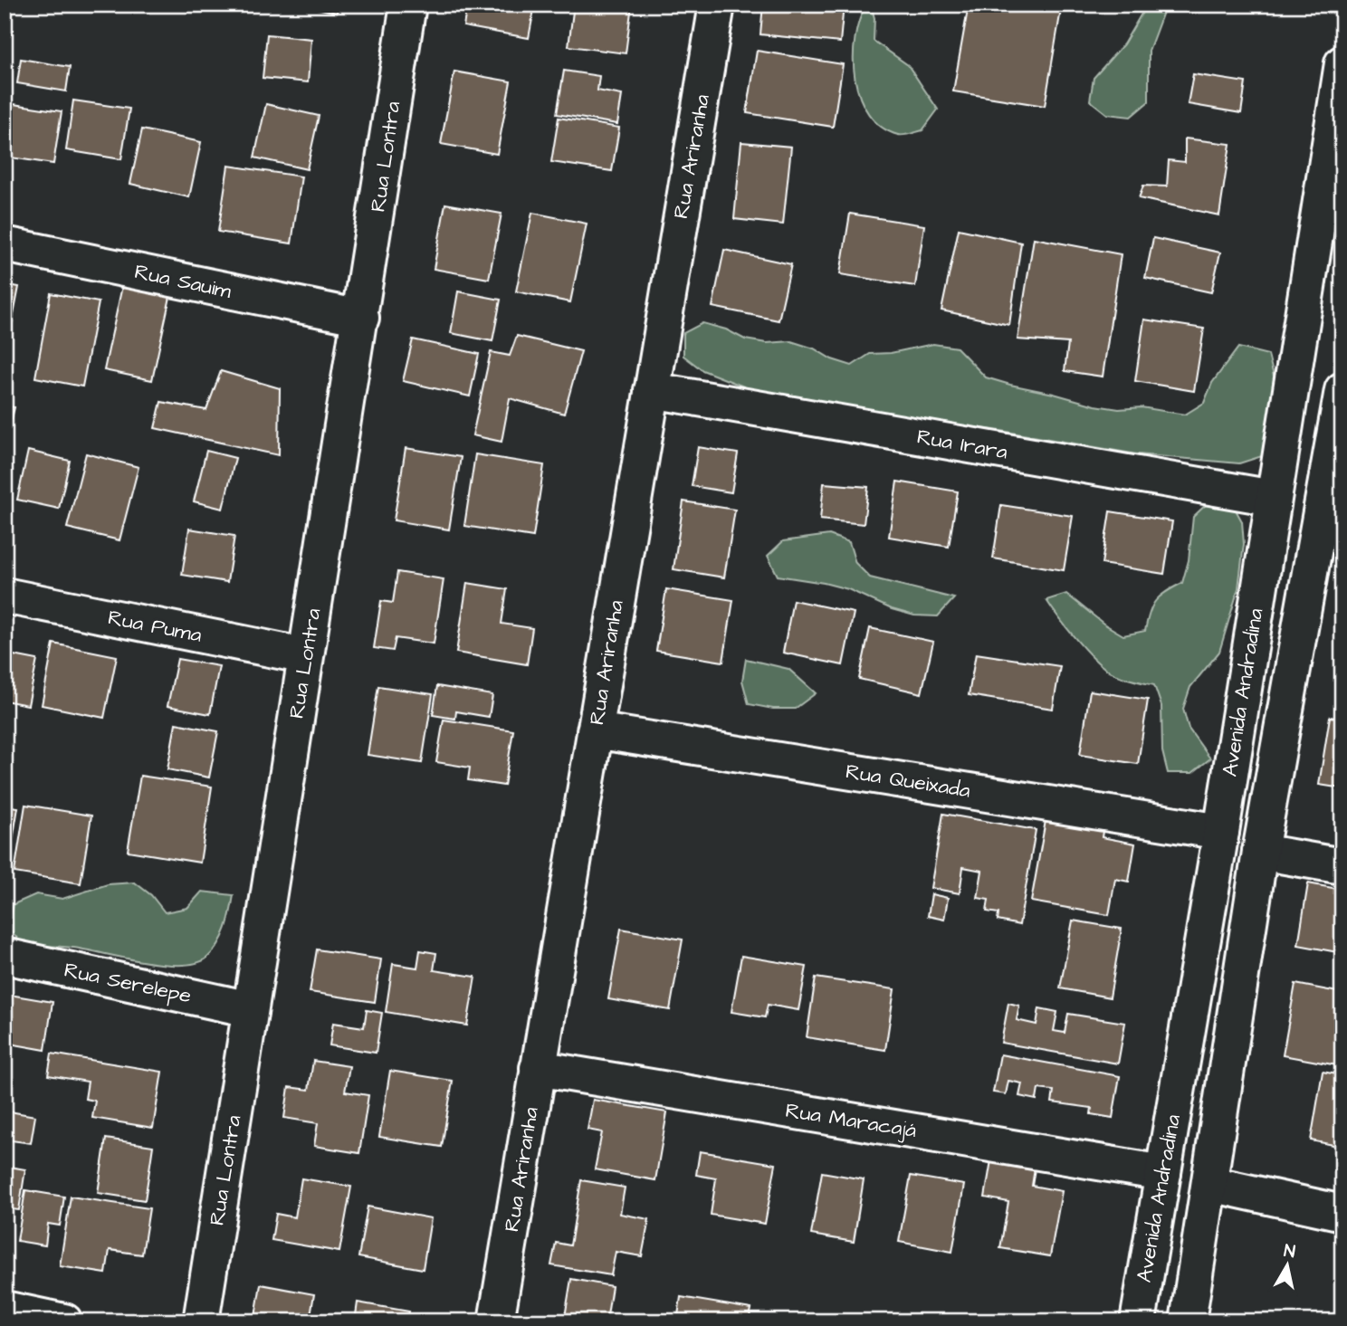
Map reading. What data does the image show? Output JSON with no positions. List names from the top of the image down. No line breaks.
{"streets":{"street":["Rua Lontra","Rua Ariranha","Rua Sauim","Rua Irara","Rua Puma","Avenida Andradina","Rua Queixada","Rua Serelepe","Rua Maracajá"]},"crossings":[["Rua Lontra","Rua Sauim"],["Rua Lontra","Rua Puma"],["Rua Lontra","Rua Serelepe"],["Rua Ariranha","Rua Irara"],["Rua Ariranha","Rua Queixada"],["Rua Ariranha","Rua Maracajá"],["Rua Irara","Avenida Andradina"],["Avenida Andradina","Rua Queixada"],["Avenida Andradina","Rua Maracajá"]],"north":"top"}
